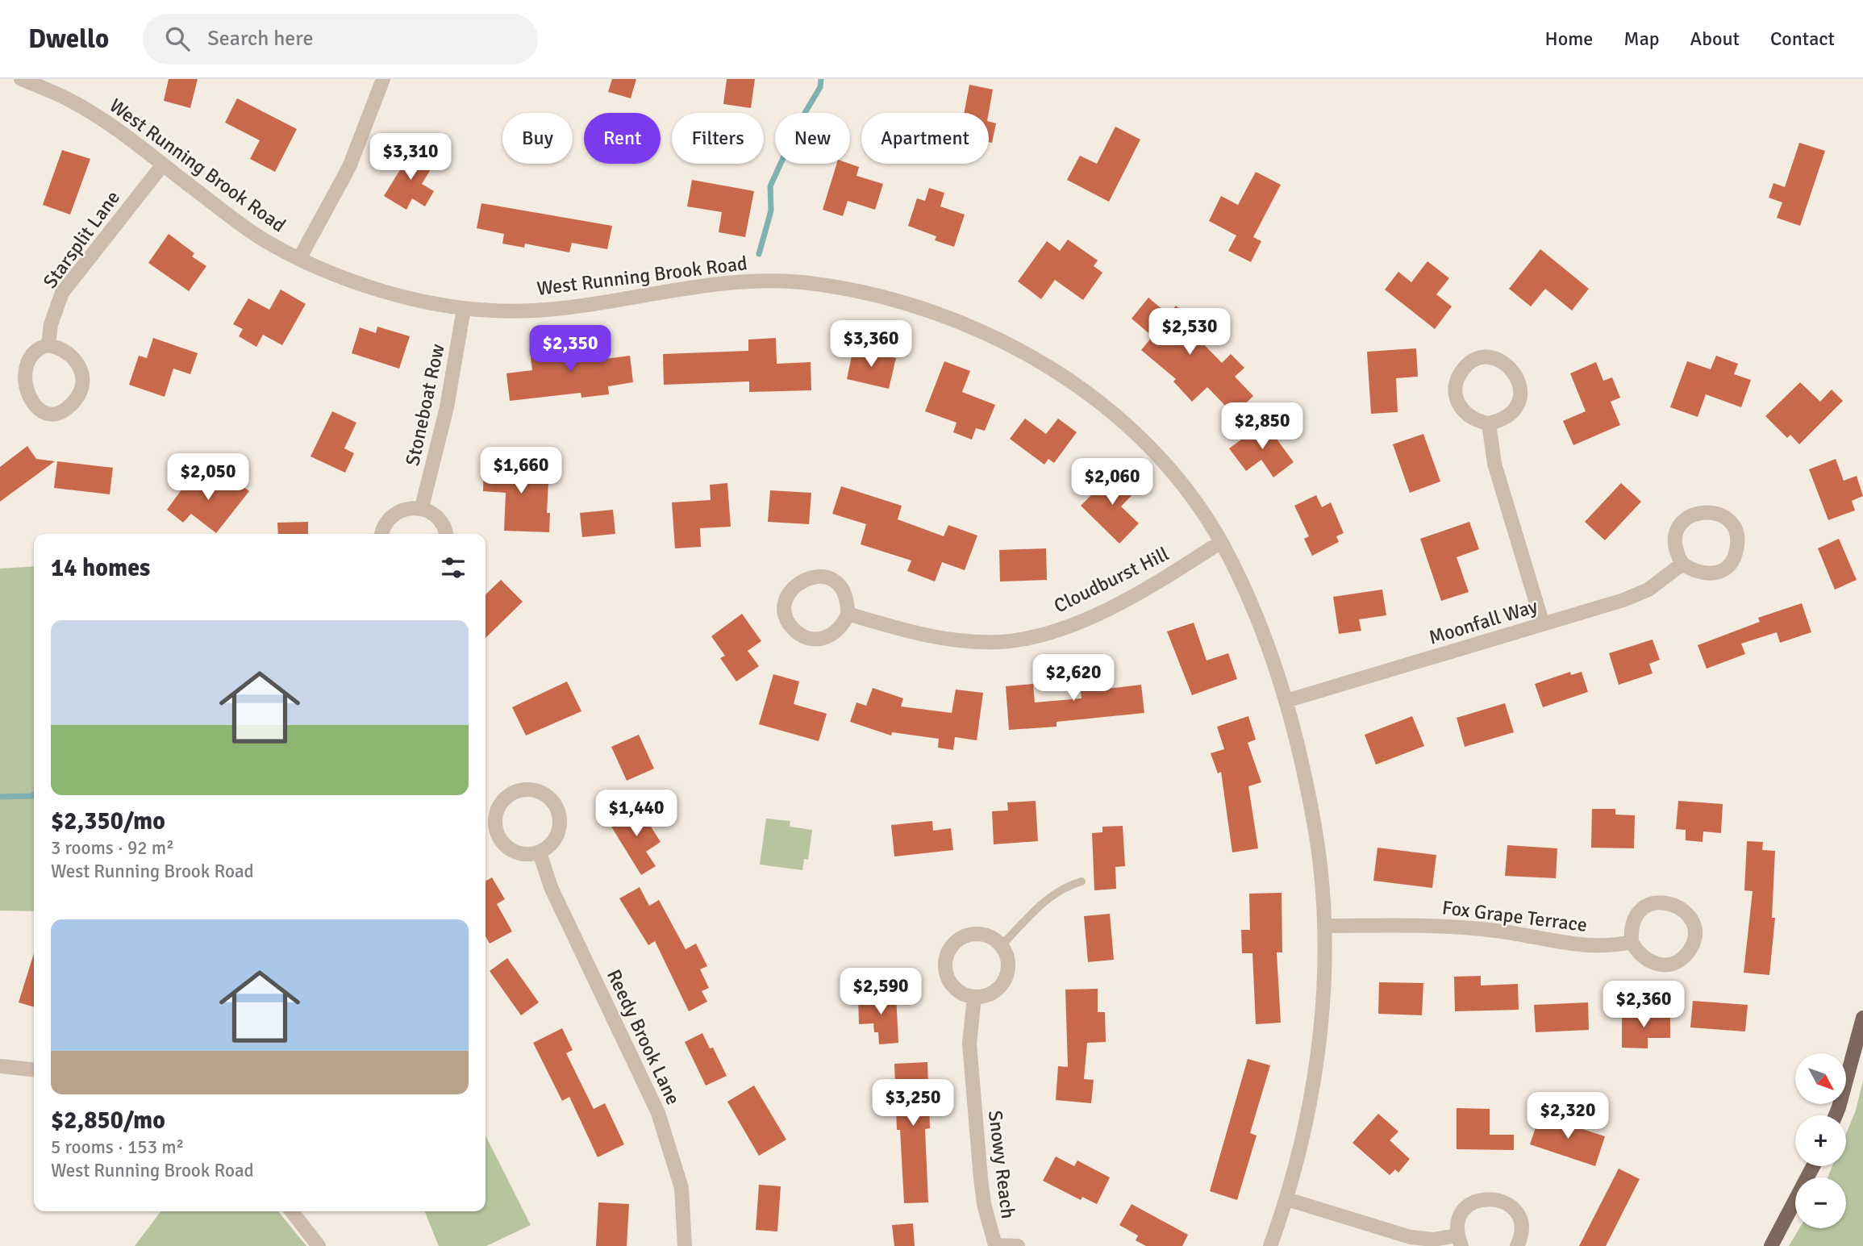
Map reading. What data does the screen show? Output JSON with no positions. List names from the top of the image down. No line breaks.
{"streets":{"street":["West Running Brook Road","Starsplit Lane","Stoneboat Row","Cloudburst Hill","Moonfall Way","Fox Grape Terrace","Reedy Brook Lane","Snowy Reach"]},"crossings":[["West Running Brook Road","Starsplit Lane"],["West Running Brook Road","Stoneboat Row"],["West Running Brook Road","Cloudburst Hill"],["West Running Brook Road","Moonfall Way"],["West Running Brook Road","Fox Grape Terrace"]],"north":"bottom right","page":{"header":"Dwello","search":"Search here","nav":["Home","Map","About","Contact"],"chip":["Buy","Rent","Filters","New","Apartment"],"price":["$3,310","$2,530","$3,360","$2,350","$2,850","$1,660","$2,050","$2,060","$2,620","$1,440","$2,590","$2,360","$3,250","$2,320"],"heading":"14 homes","list":[{"name":"$2,350/mo","note":"3 rooms · 92 m² · West Running Brook Road"},{"name":"$2,850/mo","note":"5 rooms · 153 m² · West Running Brook Road"}],"map_buttons":["+","−"]}}
